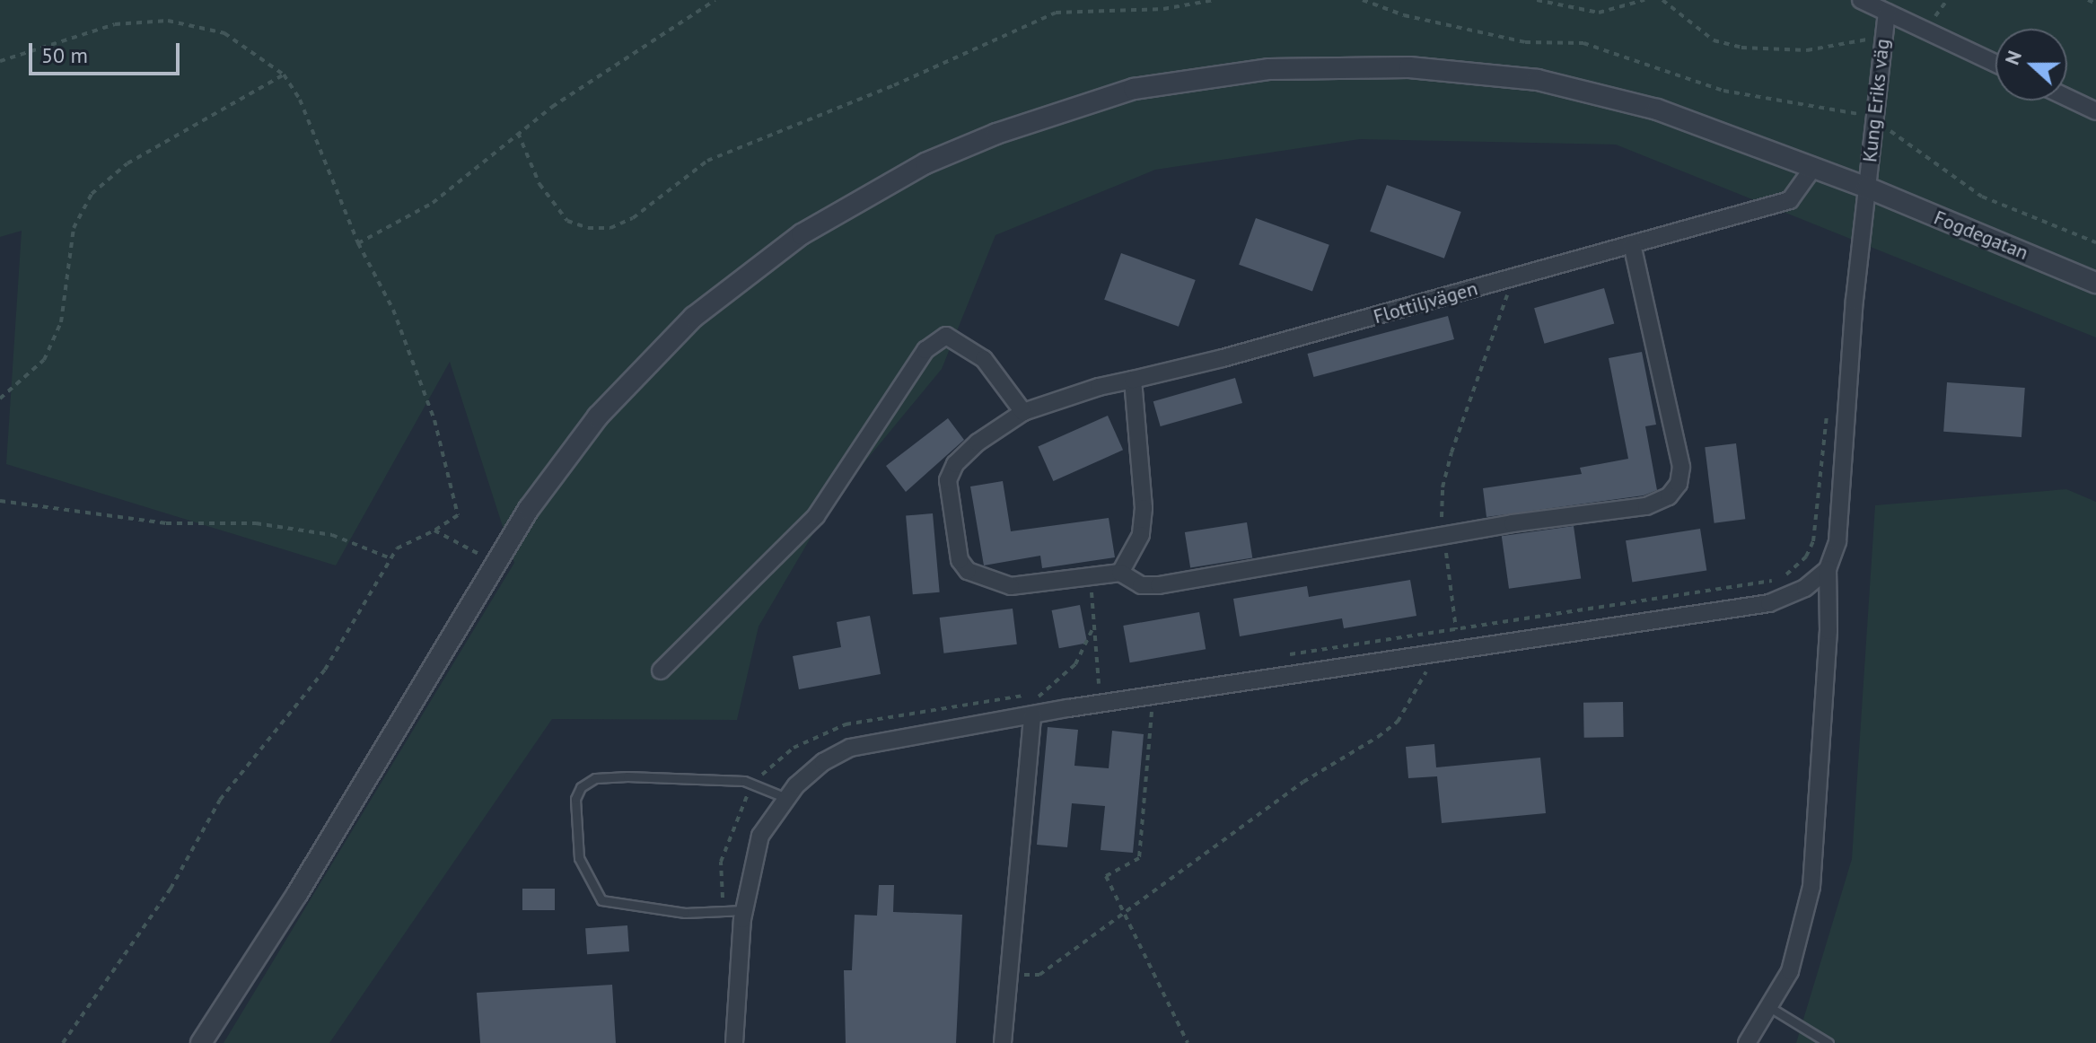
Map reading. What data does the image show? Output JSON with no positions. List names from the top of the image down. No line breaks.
{"streets":{"street":["Kung Eriks väg","Fogdegatan","Flottiljvägen"]},"crossings":[["Kung Eriks väg","Fogdegatan"],["Fogdegatan","Flottiljvägen"]],"scale_bar":"50 m","north":"left"}
